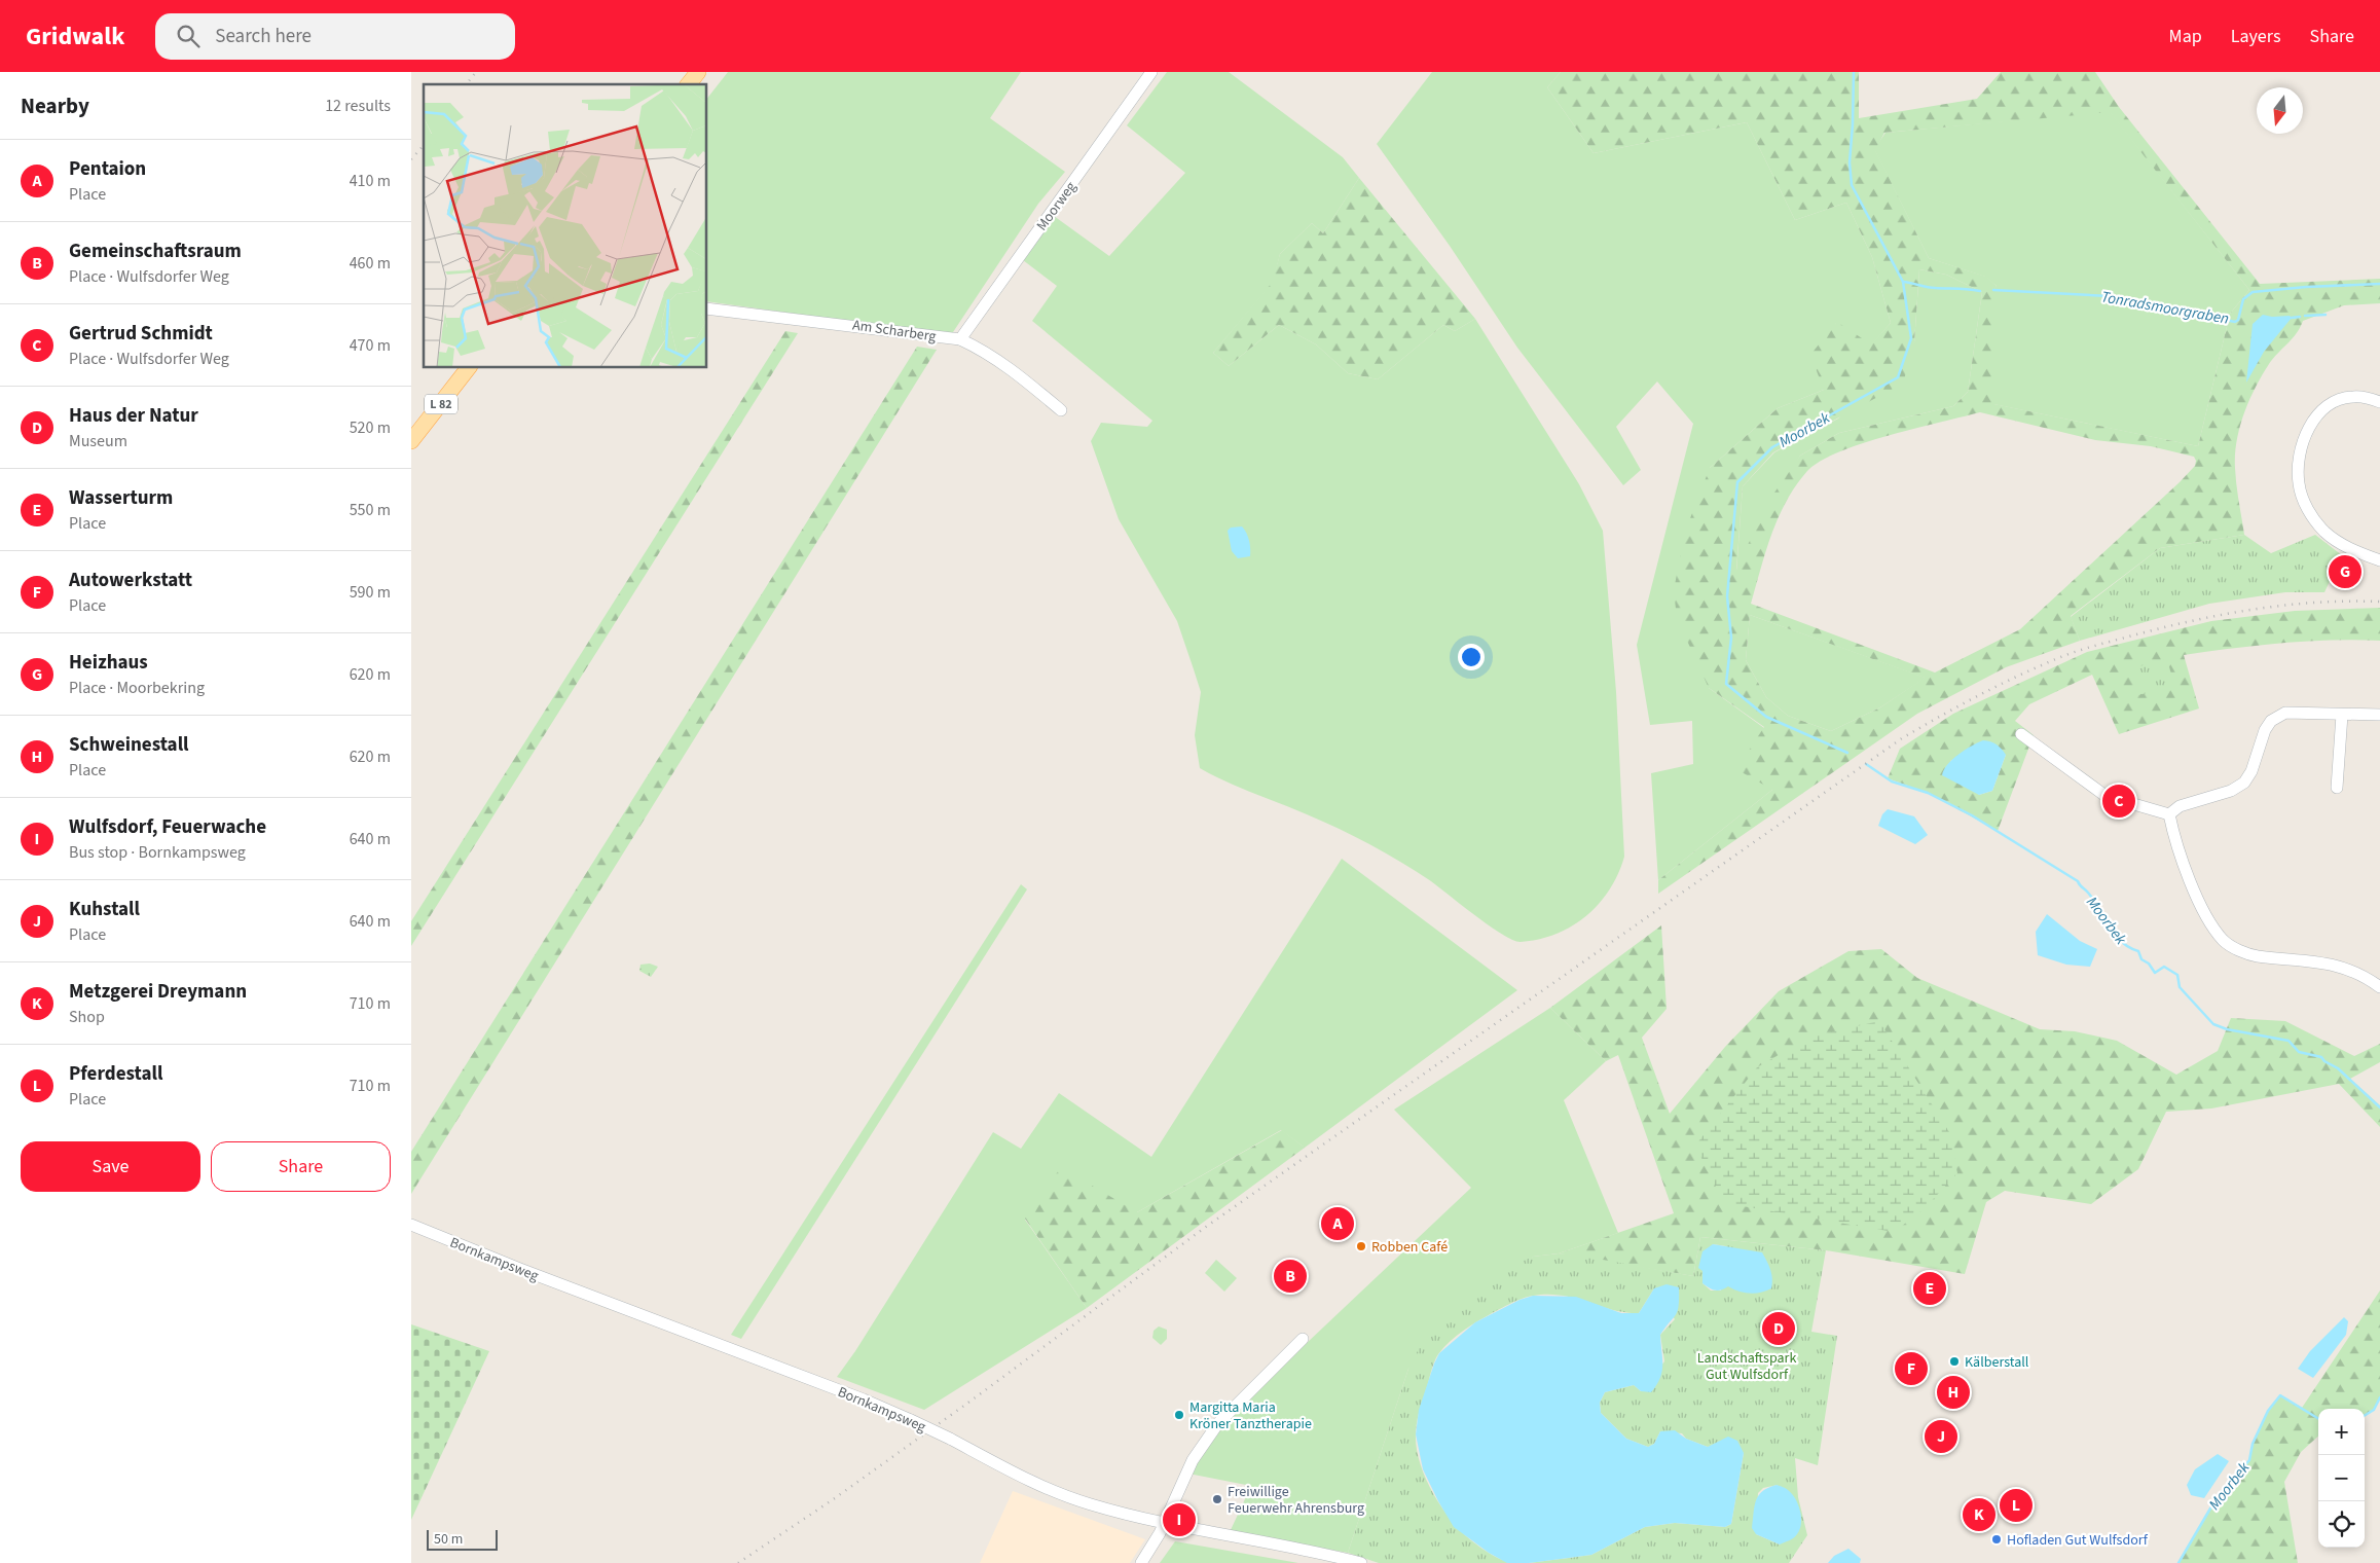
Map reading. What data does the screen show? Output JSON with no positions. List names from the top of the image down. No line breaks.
{"streets":{"main road":["L 82"],"street":["Moorweg","Am Scharberg","Bornkampsweg"]},"crossings":[["Moorweg","Am Scharberg"]],"water":["Tonradsmoorgraben","Moorbek"],"parks":["Landschaftspark Gut Wulfsdorf"],"places":["Robben Café","Kälberstall","Margitta Maria Kröner Tanztherapie","Freiwillige Feuerwehr Ahrensburg","Hofladen Gut Wulfsdorf"],"scale_bar":"50 m","north":"bottom","page":{"header":"Gridwalk","search":"Search here","nav":["Map","Layers","Share"],"heading":["Nearby","12 results"],"list":[{"mark":"A","name":"Pentaion","note":"Place","value":"410 m"},{"mark":"B","name":"Gemeinschaftsraum","note":"Place · Wulfsdorfer Weg","value":"460 m"},{"mark":"C","name":"Gertrud Schmidt","note":"Place · Wulfsdorfer Weg","value":"470 m"},{"mark":"D","name":"Haus der Natur","note":"Museum","value":"520 m"},{"mark":"E","name":"Wasserturm","note":"Place","value":"550 m"},{"mark":"F","name":"Autowerkstatt","note":"Place","value":"590 m"},{"mark":"G","name":"Heizhaus","note":"Place · Moorbekring","value":"620 m"},{"mark":"H","name":"Schweinestall","note":"Place","value":"620 m"},{"mark":"I","name":"Wulfsdorf, Feuerwache","note":"Bus stop · Bornkampsweg","value":"640 m"},{"mark":"J","name":"Kuhstall","note":"Place","value":"640 m"},{"mark":"K","name":"Metzgerei Dreymann","note":"Shop","value":"710 m"},{"mark":"L","name":"Pferdestall","note":"Place","value":"710 m"}],"pins":["G","C","A","B","E","D","F","H","J","L","K","I"],"buttons":["Save","Share"],"map_buttons":["+","−"],"scale":"50 m"}}
